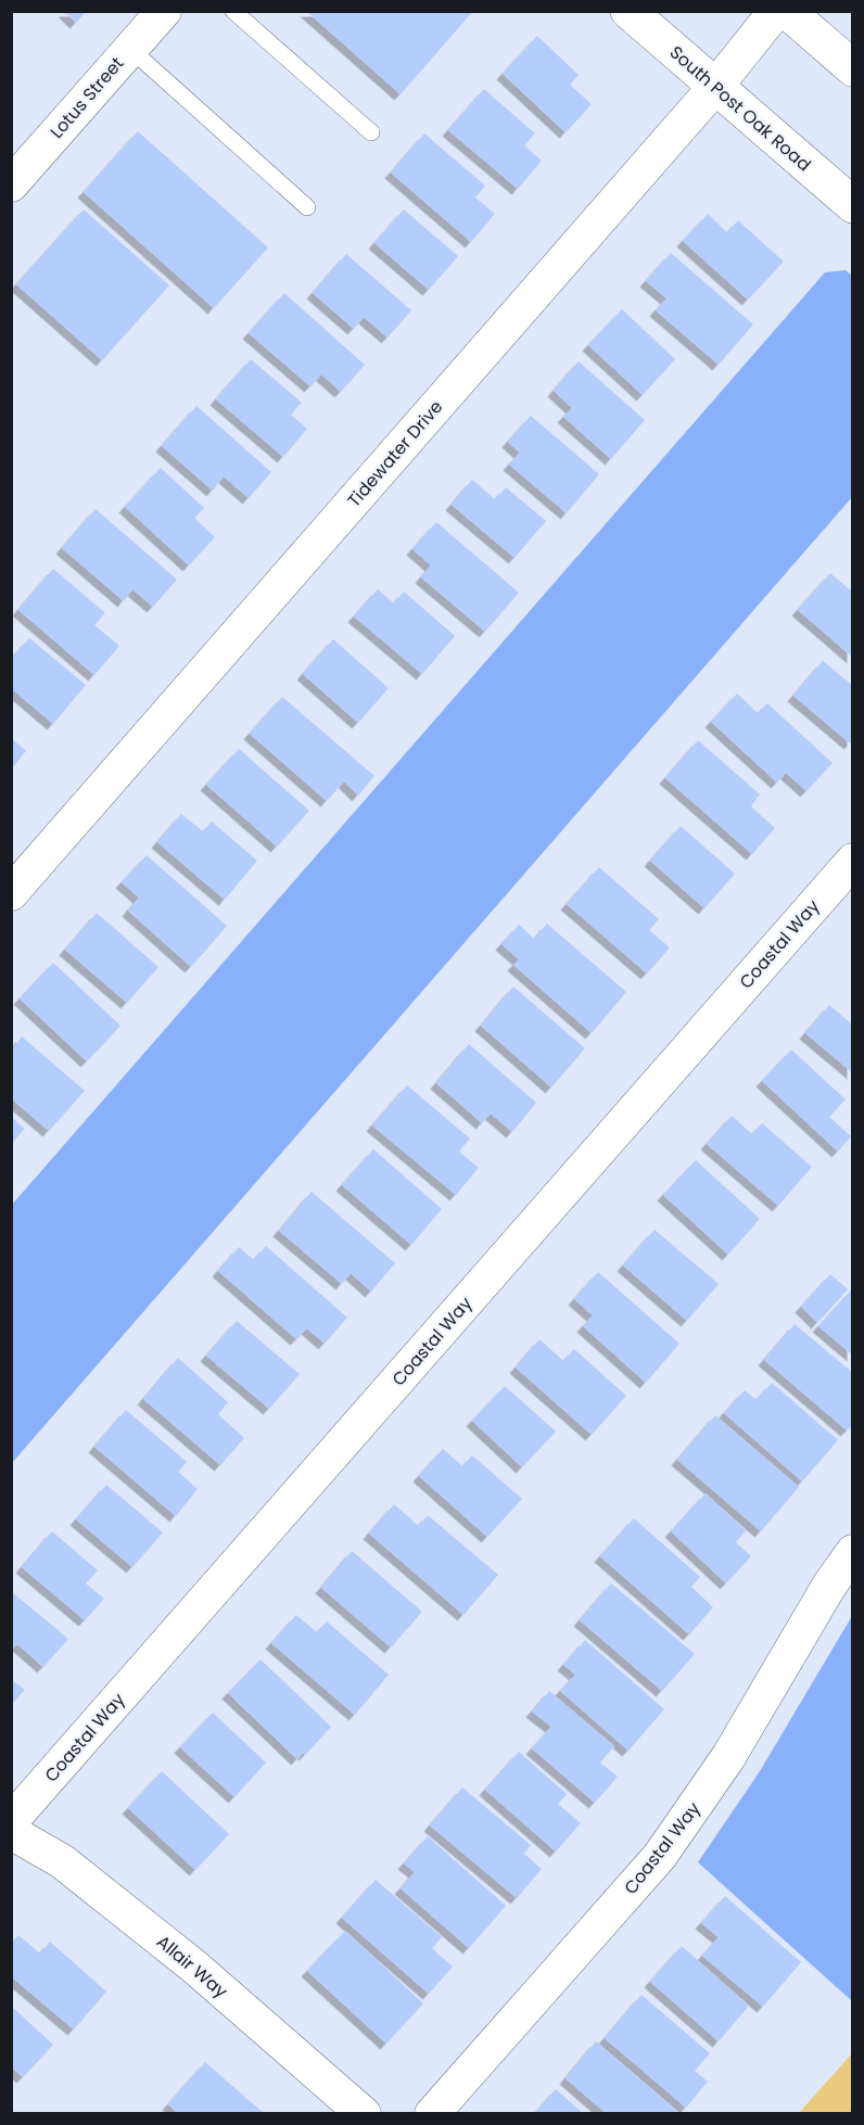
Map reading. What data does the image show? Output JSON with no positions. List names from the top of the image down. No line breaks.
{"streets":{"main road":["South Post Oak Road"],"street":["Lotus Street","Tidewater Drive","Coastal Way","Allair Way"]},"crossings":[["South Post Oak Road","Tidewater Drive"]]}
